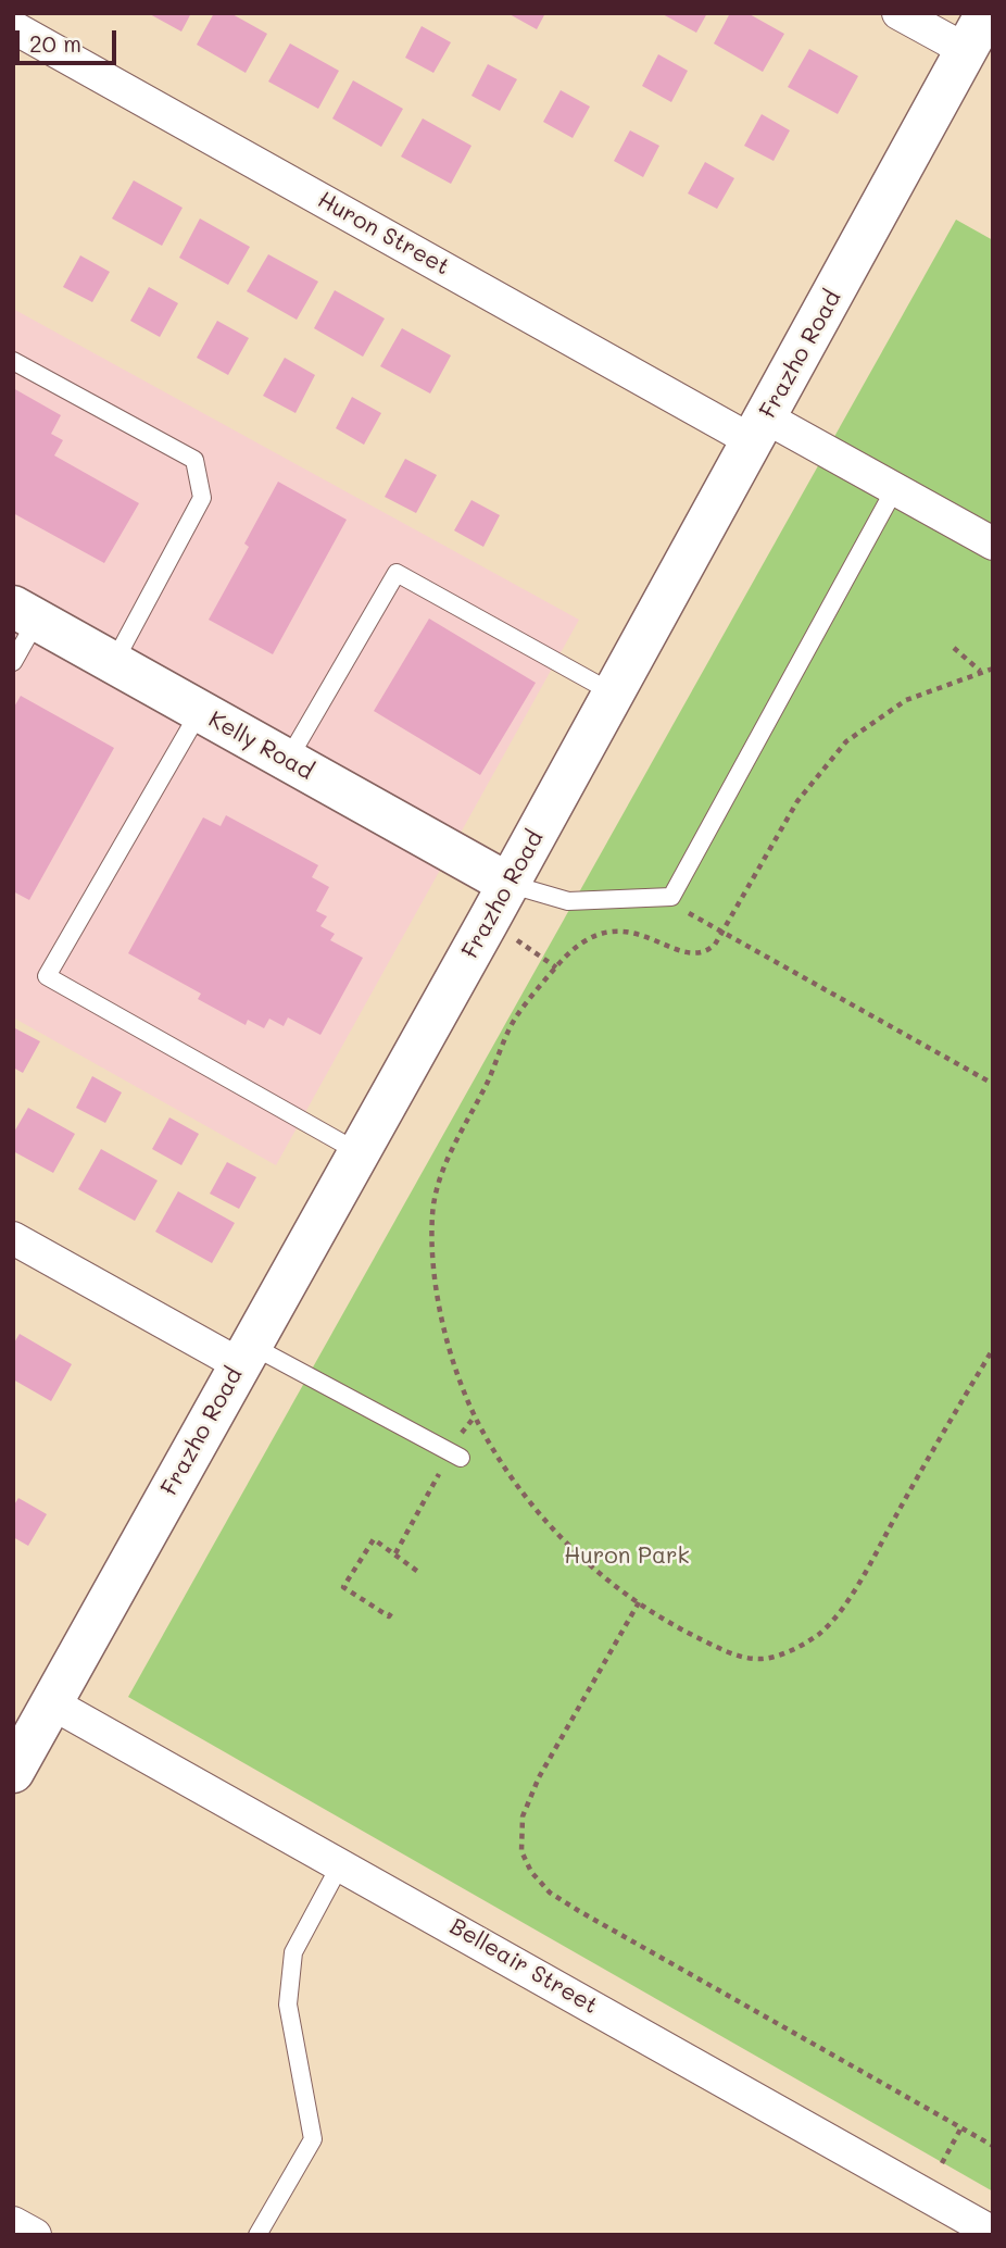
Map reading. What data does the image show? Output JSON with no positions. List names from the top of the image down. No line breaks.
{"streets":{"street":["Huron Street","Frazho Road","Kelly Road","Belleair Street"]},"crossings":[["Huron Street","Frazho Road"],["Frazho Road","Kelly Road"],["Frazho Road","Belleair Street"]],"parks":["Huron Park"],"scale_bar":"20 m"}
